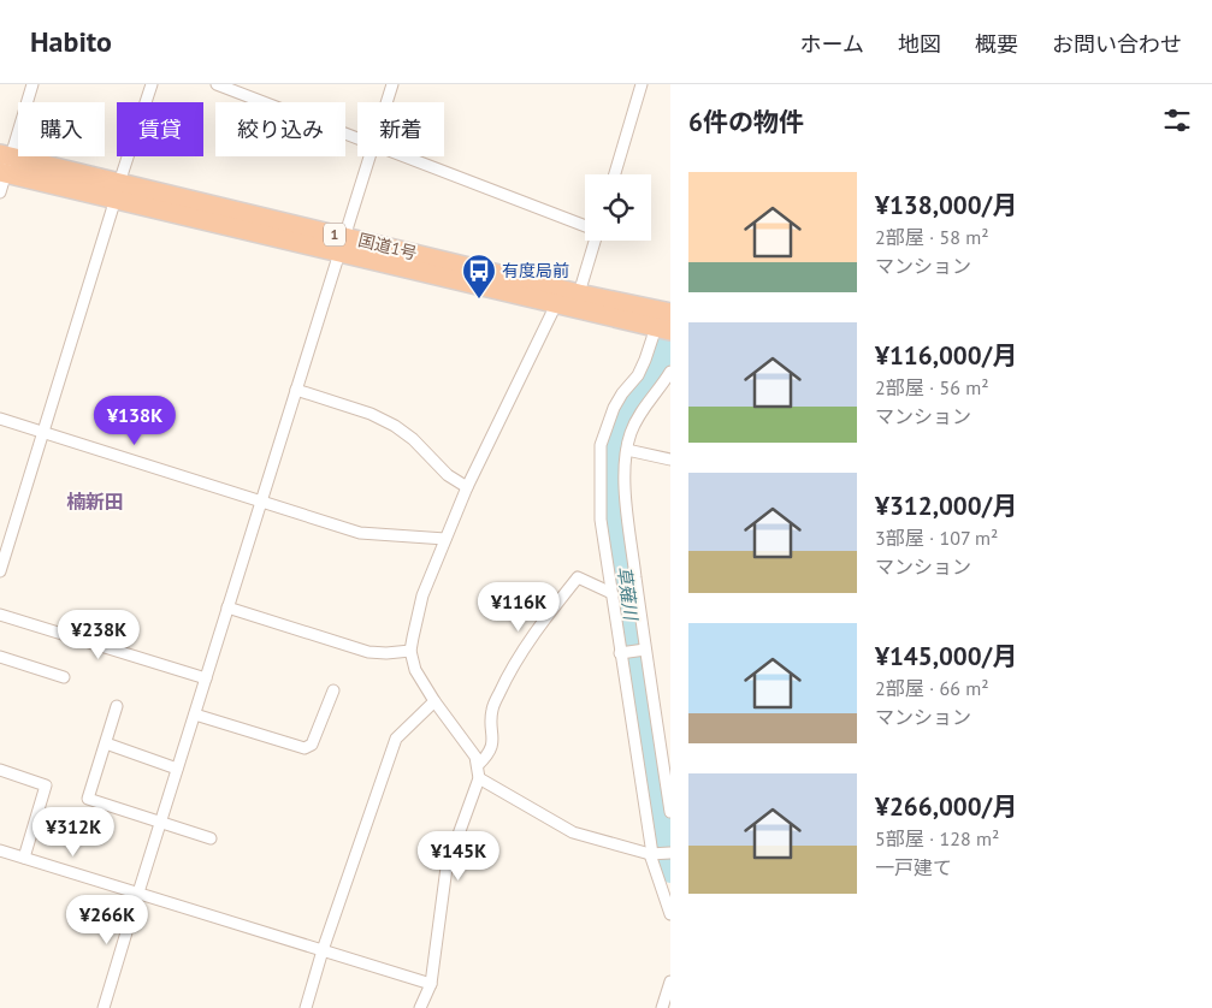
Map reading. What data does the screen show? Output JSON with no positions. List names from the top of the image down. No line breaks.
{"streets":{"highway":["1","国道1号"]},"districts":["楠新田"],"water":["草薙川"],"places":{"bus stop":["有度局前"]},"page":{"header":"Habito","nav":["ホーム","地図","概要","お問い合わせ"],"heading":"6件の物件","chip":["購入","賃貸","絞り込み","新着"],"list":[{"name":"¥138,000/月","note":"2部屋 · 58 m² · マンション"},{"name":"¥116,000/月","note":"2部屋 · 56 m² · マンション"},{"name":"¥312,000/月","note":"3部屋 · 107 m² · マンション"},{"name":"¥145,000/月","note":"2部屋 · 66 m² · マンション"},{"name":"¥266,000/月","note":"5部屋 · 128 m² · 一戸建て"}],"price":["¥138K","¥116K","¥238K","¥312K","¥145K","¥266K"]}}
